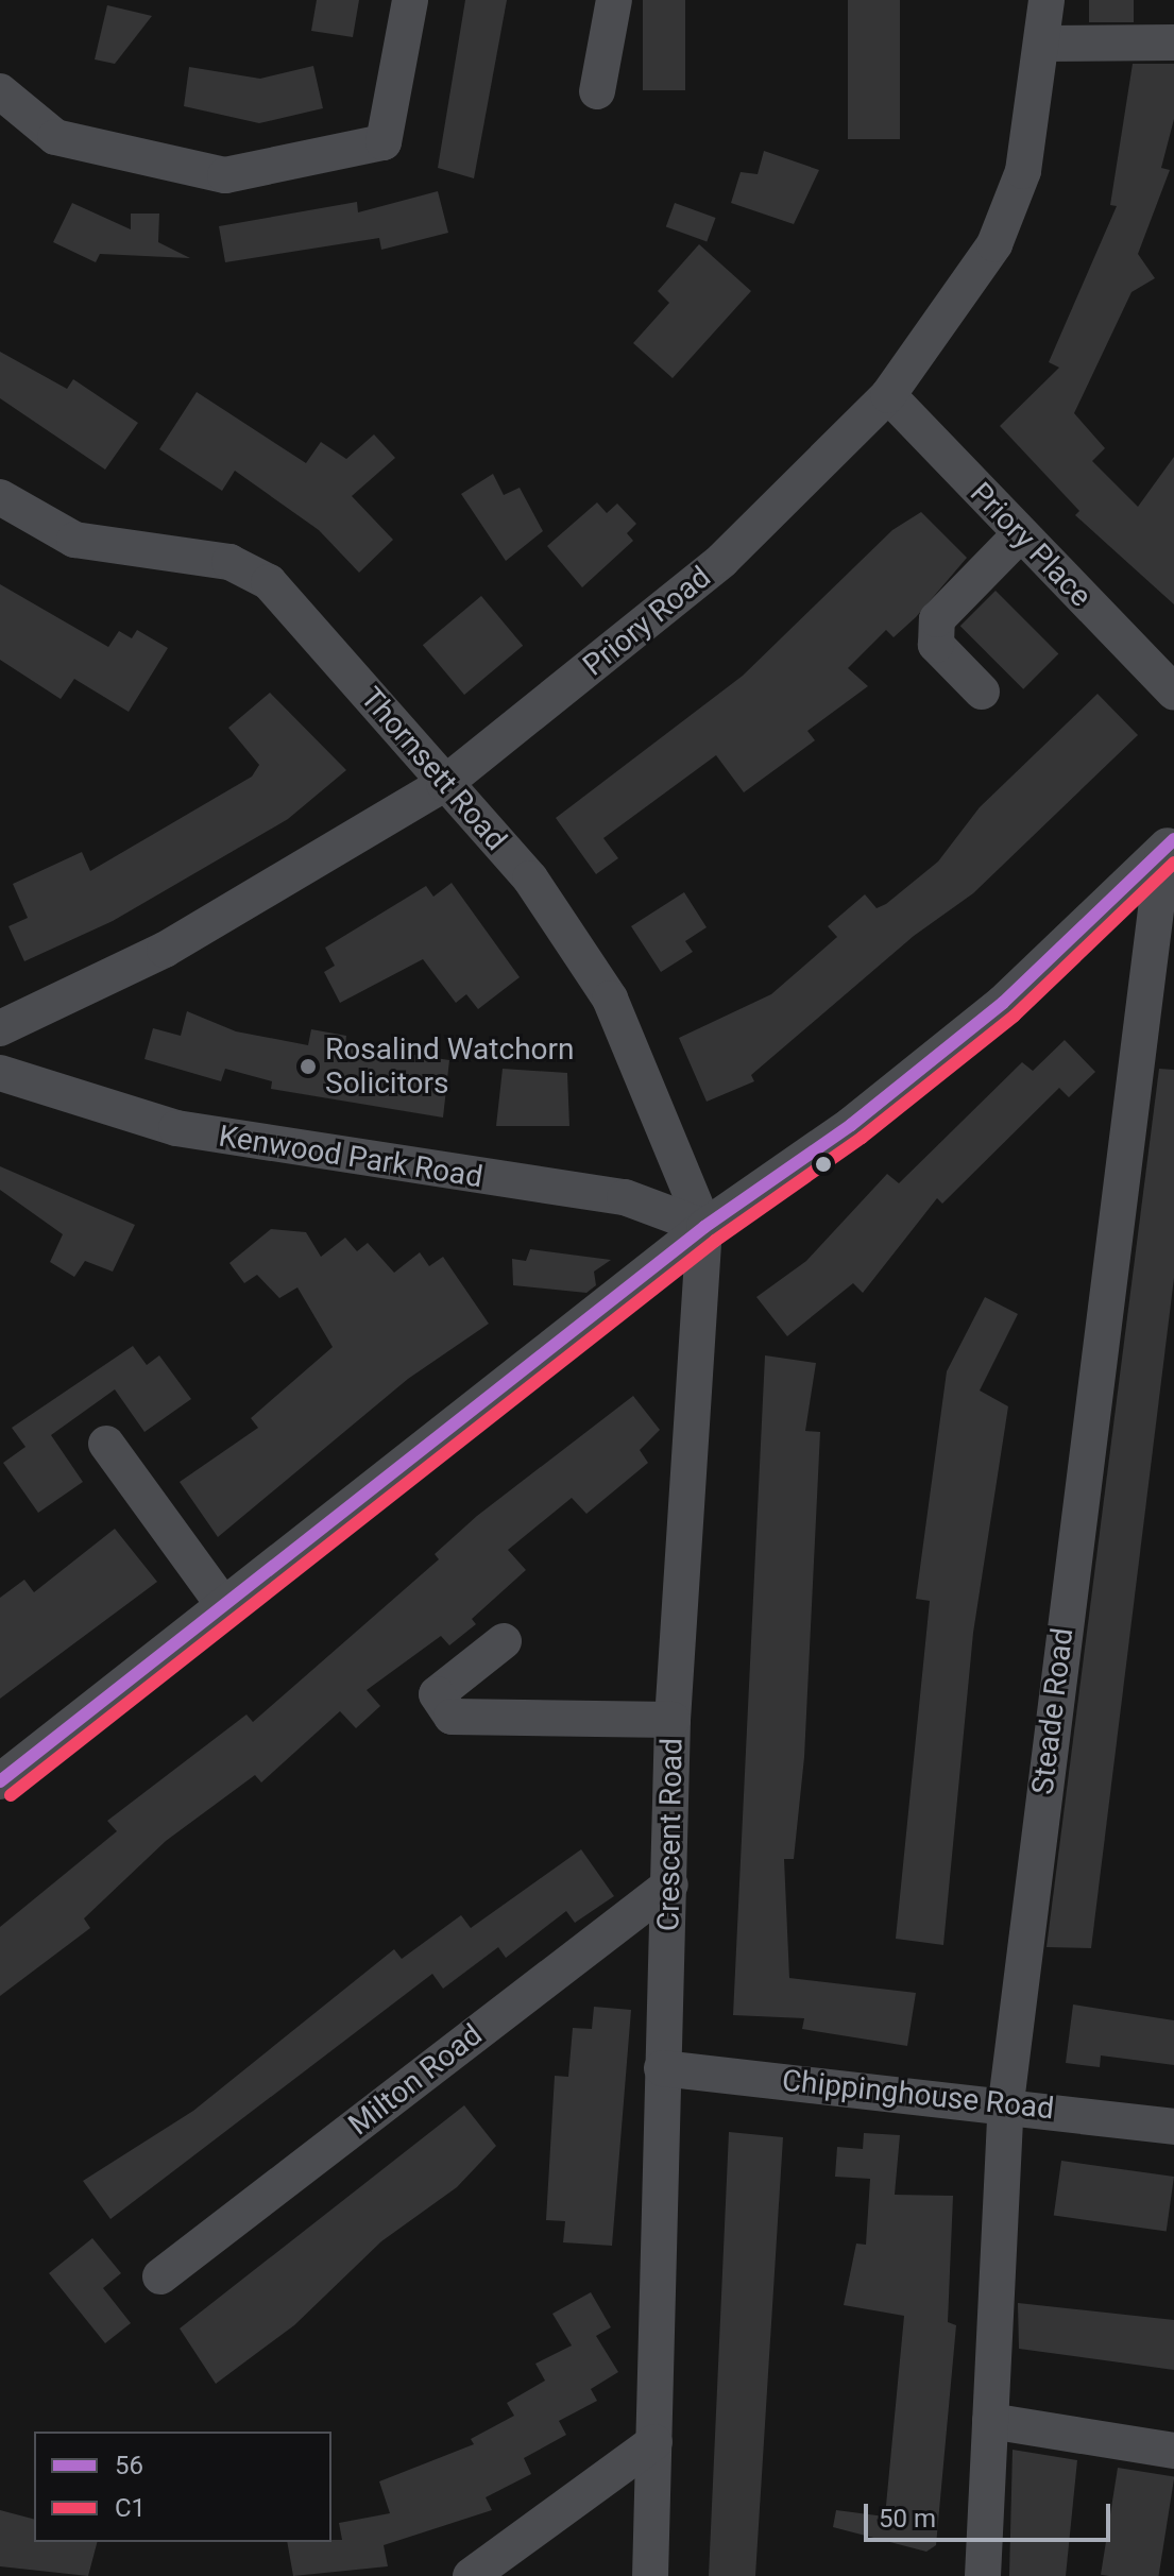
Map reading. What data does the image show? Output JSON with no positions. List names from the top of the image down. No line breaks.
{"streets":{"street":["Priory Place","Priory Road","Thornsett Road","Kenwood Park Road","Steade Road","Crescent Road","Milton Road","Chippinghouse Road"]},"crossings":[["Priory Place","Priory Road"],["Priory Road","Thornsett Road"],["Thornsett Road","Kenwood Park Road"],["Thornsett Road","Crescent Road"],["Kenwood Park Road","Crescent Road"],["Steade Road","Chippinghouse Road"],["Crescent Road","Milton Road"],["Crescent Road","Chippinghouse Road"]],"places":["Rosalind Watchorn Solicitors"],"lines":["transit line 56","transit line C1"],"legend":["56","C1"],"scale_bar":"50 m"}
